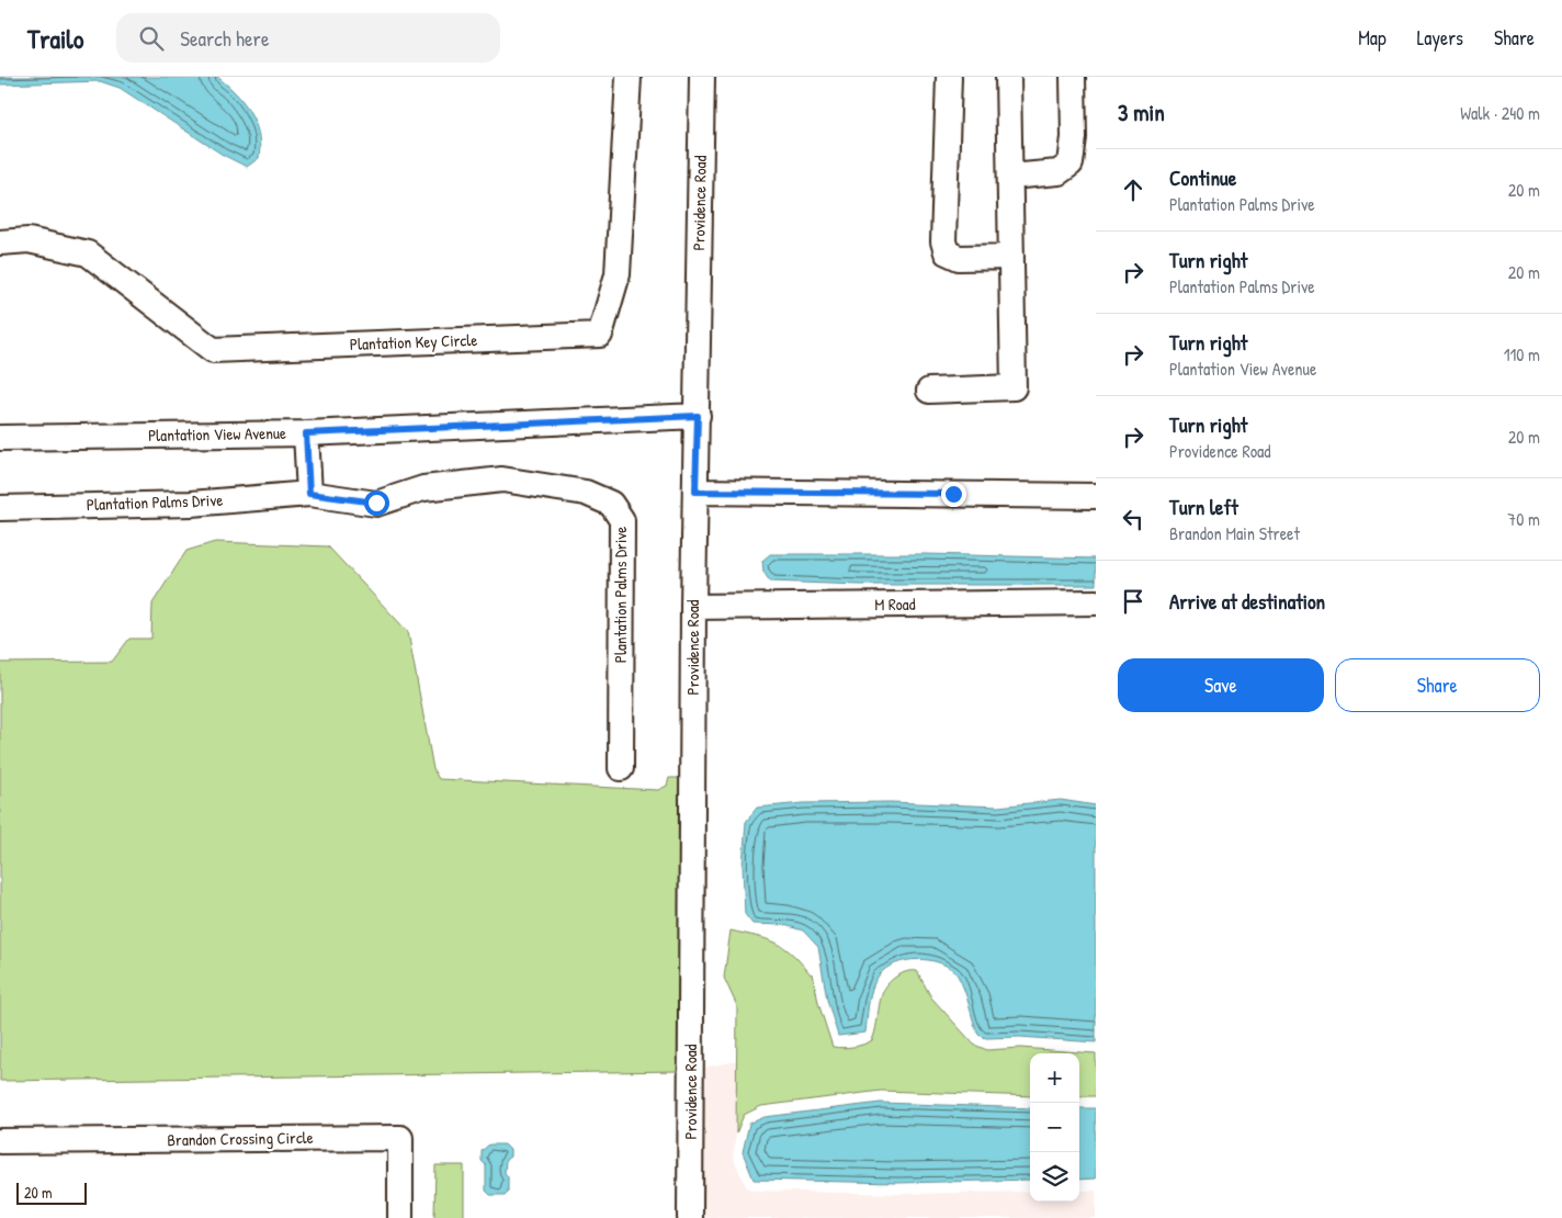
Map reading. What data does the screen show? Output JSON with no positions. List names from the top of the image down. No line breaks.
{"streets":{"street":["Providence Road","Plantation Key Circle","Plantation View Avenue","Plantation Palms Drive","M Road","Brandon Crossing Circle"]},"crossings":[["Providence Road","Plantation View Avenue"],["Providence Road","M Road"]],"scale_bar":"20 m","page":{"header":"Trailo","search":"Search here","nav":["Map","Layers","Share"],"heading":["3 min","Walk · 240 m"],"list":[["Continue","Plantation Palms Drive","20 m"],["Turn right","Plantation Palms Drive","20 m"],["Turn right","Plantation View Avenue","110 m"],["Turn right","Providence Road","20 m"],["Turn left","Brandon Main Street","70 m"],"Arrive at destination"],"buttons":["Save","Share"],"map_buttons":["+","−"],"scale":"20 m"}}
